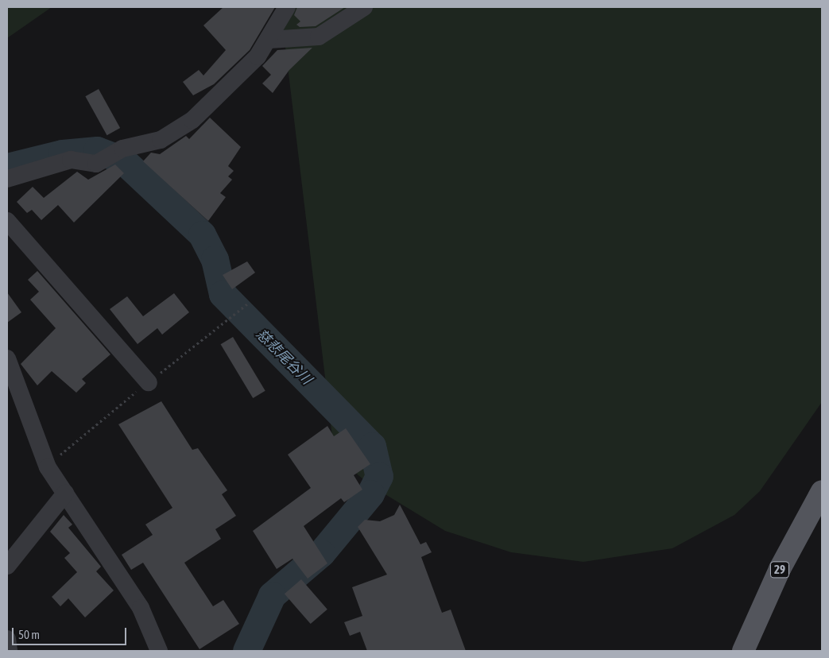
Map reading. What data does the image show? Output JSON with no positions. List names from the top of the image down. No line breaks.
{"streets":{"main road":["29"]},"water":["慈悲尾谷川"],"scale_bar":"50 m"}
